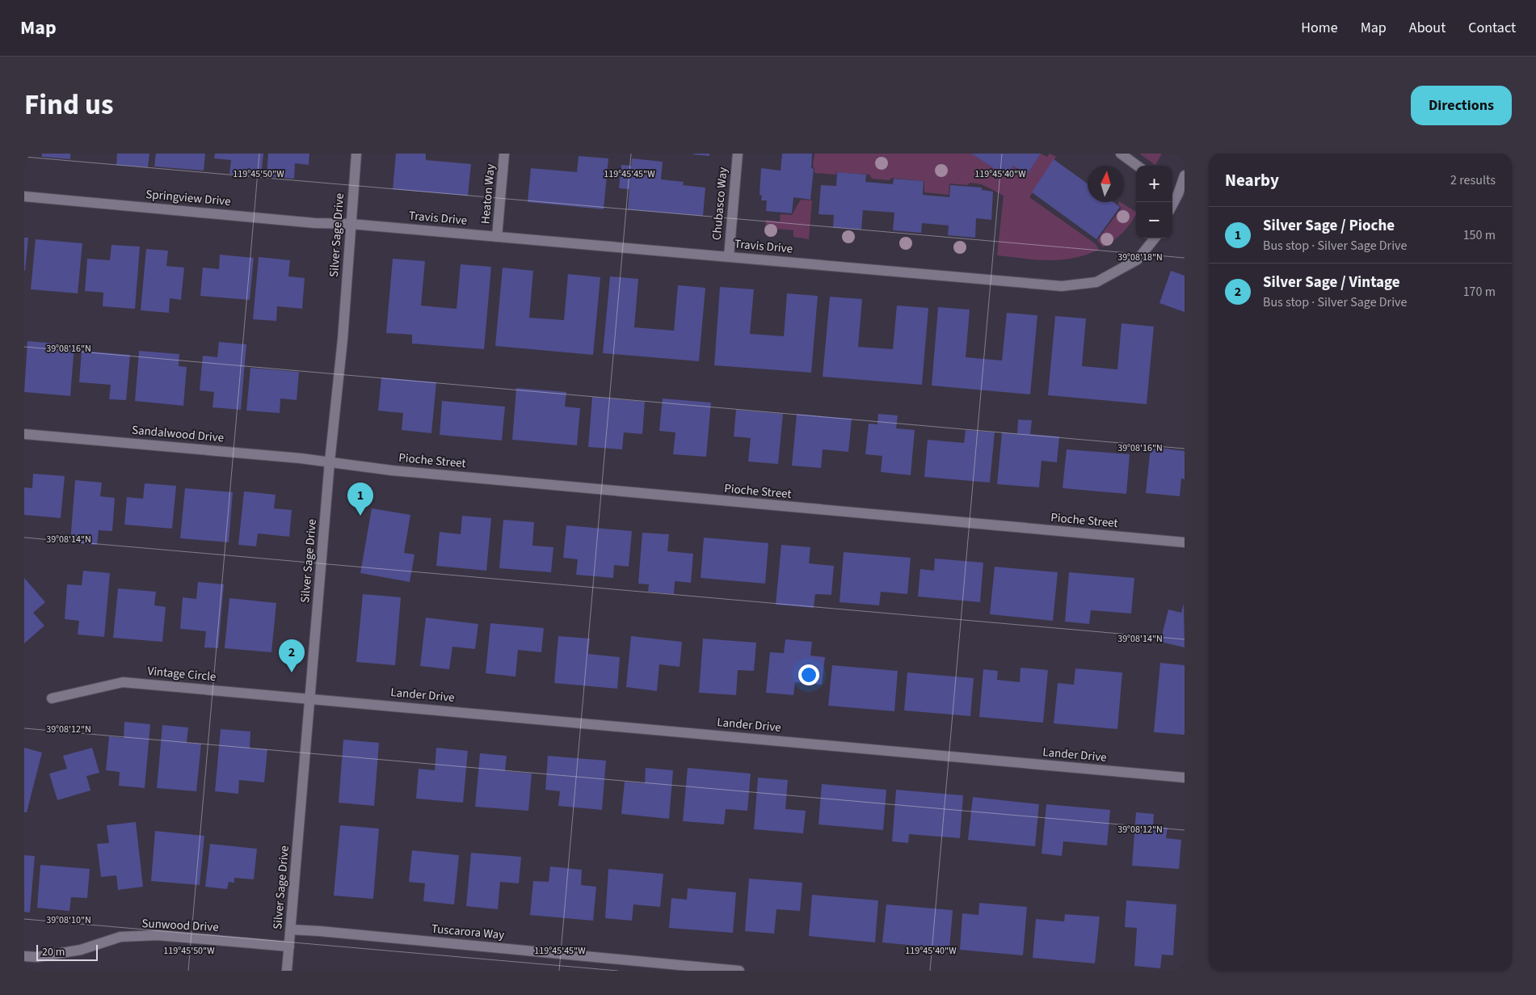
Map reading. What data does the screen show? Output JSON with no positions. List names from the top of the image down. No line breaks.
{"streets":{"street":["Heaton Way","Springview Drive","Chubasco Way","Travis Drive","Silver Sage Drive","Sandalwood Drive","Pioche Street","Vintage Circle","Lander Drive","Sunwood Drive","Tuscarora Way"]},"crossings":[["Heaton Way","Travis Drive"],["Springview Drive","Travis Drive"],["Springview Drive","Silver Sage Drive"],["Chubasco Way","Travis Drive"],["Travis Drive","Silver Sage Drive"],["Silver Sage Drive","Sandalwood Drive"],["Silver Sage Drive","Pioche Street"],["Silver Sage Drive","Vintage Circle"],["Silver Sage Drive","Lander Drive"],["Silver Sage Drive","Sunwood Drive"],["Silver Sage Drive","Tuscarora Way"],["Sandalwood Drive","Pioche Street"],["Vintage Circle","Lander Drive"]],"scale_bar":"20 m","north":"top","page":{"header":"Map","nav":["Home","Map","About","Contact"],"title":"Find us","buttons":"Directions","heading":["Nearby","2 results"],"map_buttons":["+","−"],"list":[{"mark":"1","name":"Silver Sage / Pioche","note":"Bus stop · Silver Sage Drive","value":"150 m"},{"mark":"2","name":"Silver Sage / Vintage","note":"Bus stop · Silver Sage Drive","value":"170 m"}],"pins":["1","2"],"scale":"20 m"},"coordinates":["119°45'50\"W","119°45'45\"W","119°45'40\"W","39°08'18\"N","39°08'16\"N","39°08'14\"N","39°08'12\"N","39°08'10\"N"]}
